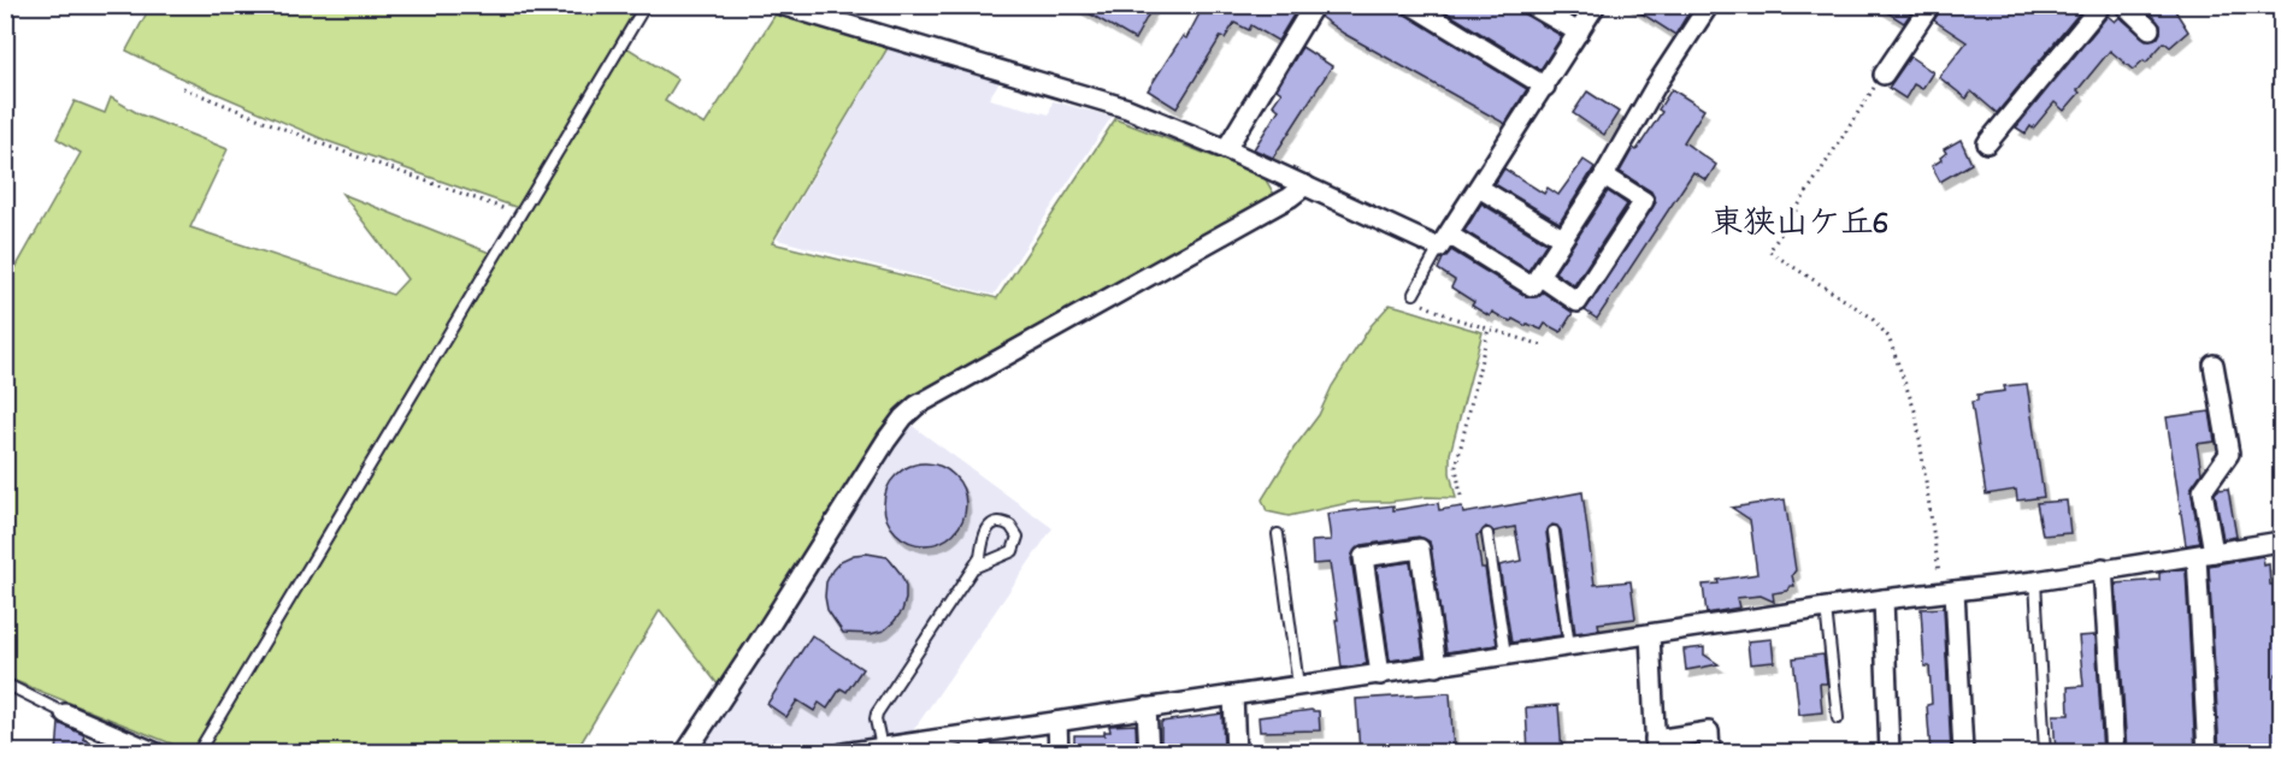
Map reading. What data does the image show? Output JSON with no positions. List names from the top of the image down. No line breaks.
{"districts":["東狭山ケ丘6"]}
